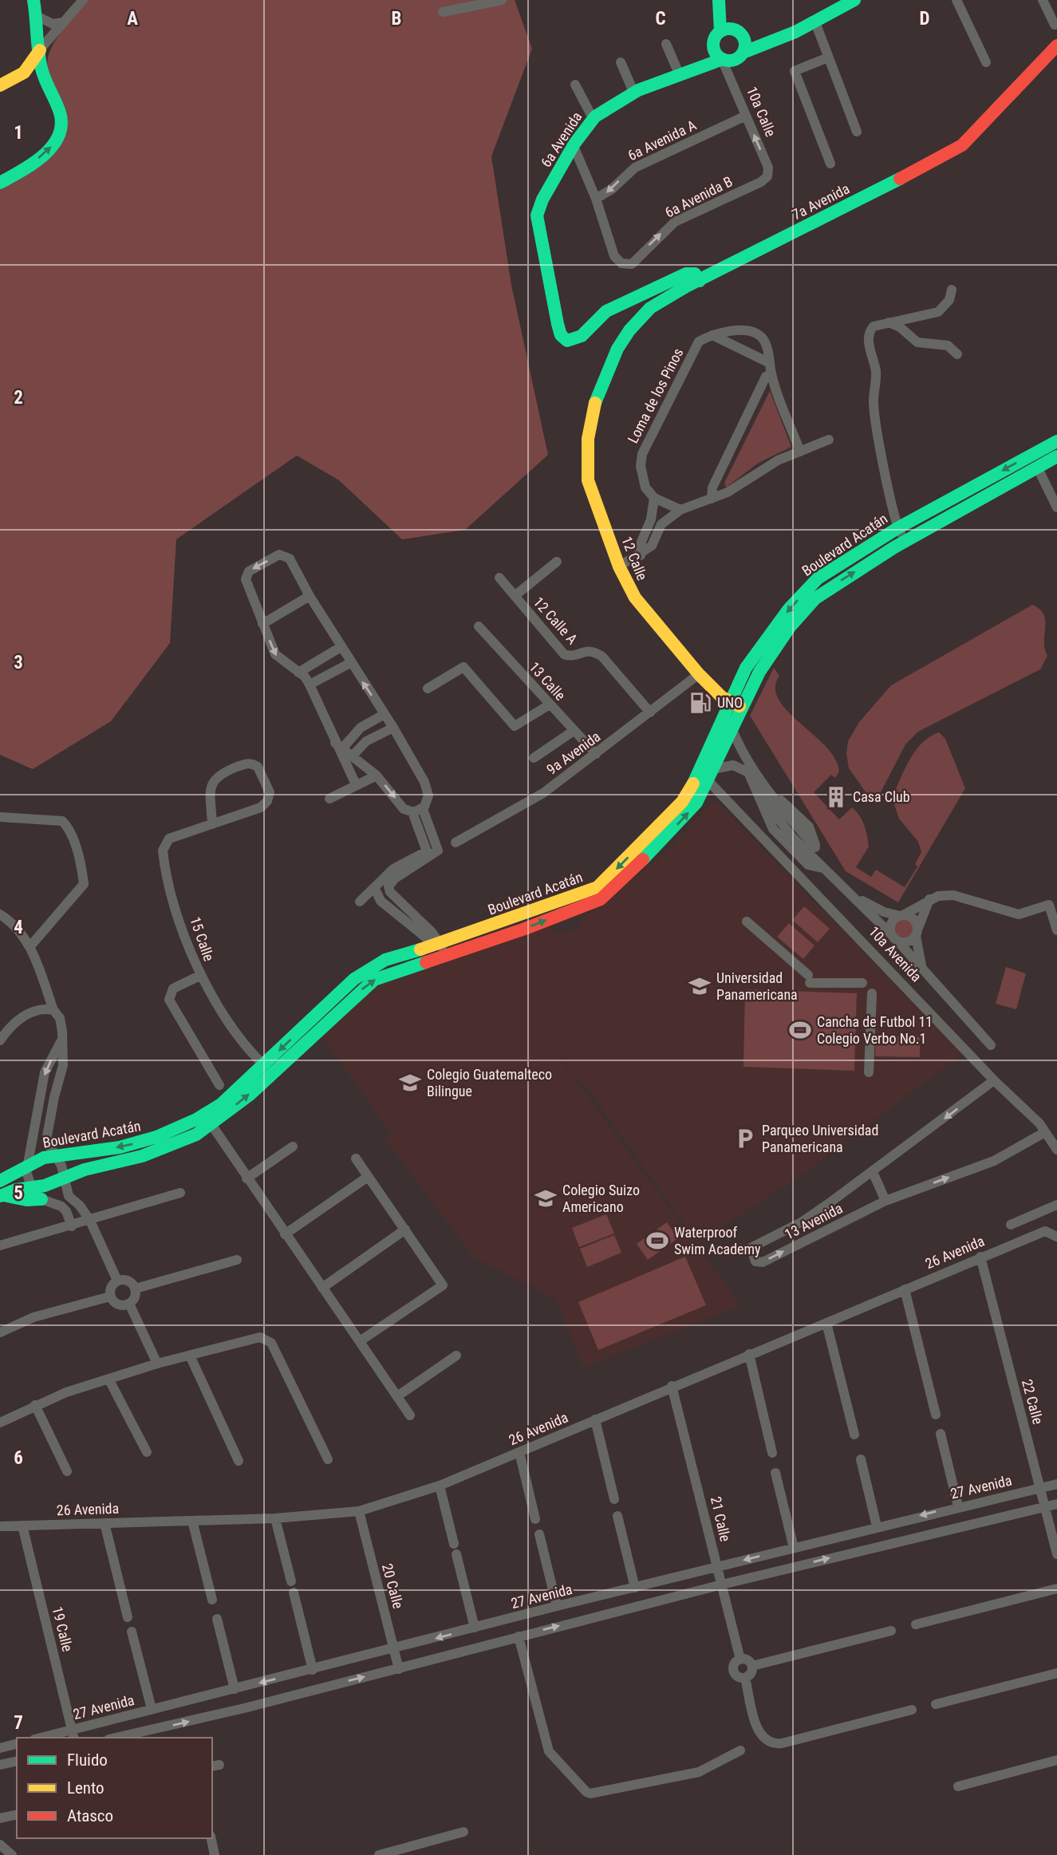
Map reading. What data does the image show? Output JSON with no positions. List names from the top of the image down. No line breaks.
{"streets":{"main road":["6a Avenida","7a Avenida","Boulevard Acatán","12 Calle"],"street":["10a Calle","6a Avenida A","6a Avenida B","Loma de los Pinos","12 Calle A","13 Calle","9a Avenida","15 Calle","10a Avenida","13 Avenida","26 Avenida","22 Calle","27 Avenida","21 Calle","20 Calle","19 Calle"]},"crossings":[["10a Calle","6a Avenida"],["10a Calle","6a Avenida A"],["10a Calle","6a Avenida B"],["6a Avenida","7a Avenida"],["6a Avenida A","6a Avenida B"],["7a Avenida","12 Calle"],["Boulevard Acatán","12 Calle"],["Boulevard Acatán","15 Calle"],["Boulevard Acatán","10a Avenida"],["12 Calle","9a Avenida"],["12 Calle A","9a Avenida"],["13 Calle","9a Avenida"],["10a Avenida","13 Avenida"],["26 Avenida","22 Calle"],["26 Avenida","21 Calle"],["26 Avenida","20 Calle"],["26 Avenida","19 Calle"],["22 Calle","27 Avenida"],["27 Avenida","21 Calle"],["27 Avenida","20 Calle"],["27 Avenida","19 Calle"]],"one_way":["10a Calle","6a Avenida A"],"places":{"fuel station":["UNO"],"building":["Casa Club"],"school or university":["Universidad Panamericana","Colegio Guatemalteco Bilingue","Colegio Suizo Americano"],"sports":["Cancha de Futbol 11 Colegio Verbo No.1","Waterproof Swim Academy"],"parking":["Parqueo Universidad Panamericana"]},"legend":["Fluido","Lento","Atasco"],"grid":{"columns":["A","B","C","D"],"rows":["1","2","3","4","5","6","7"]}}
